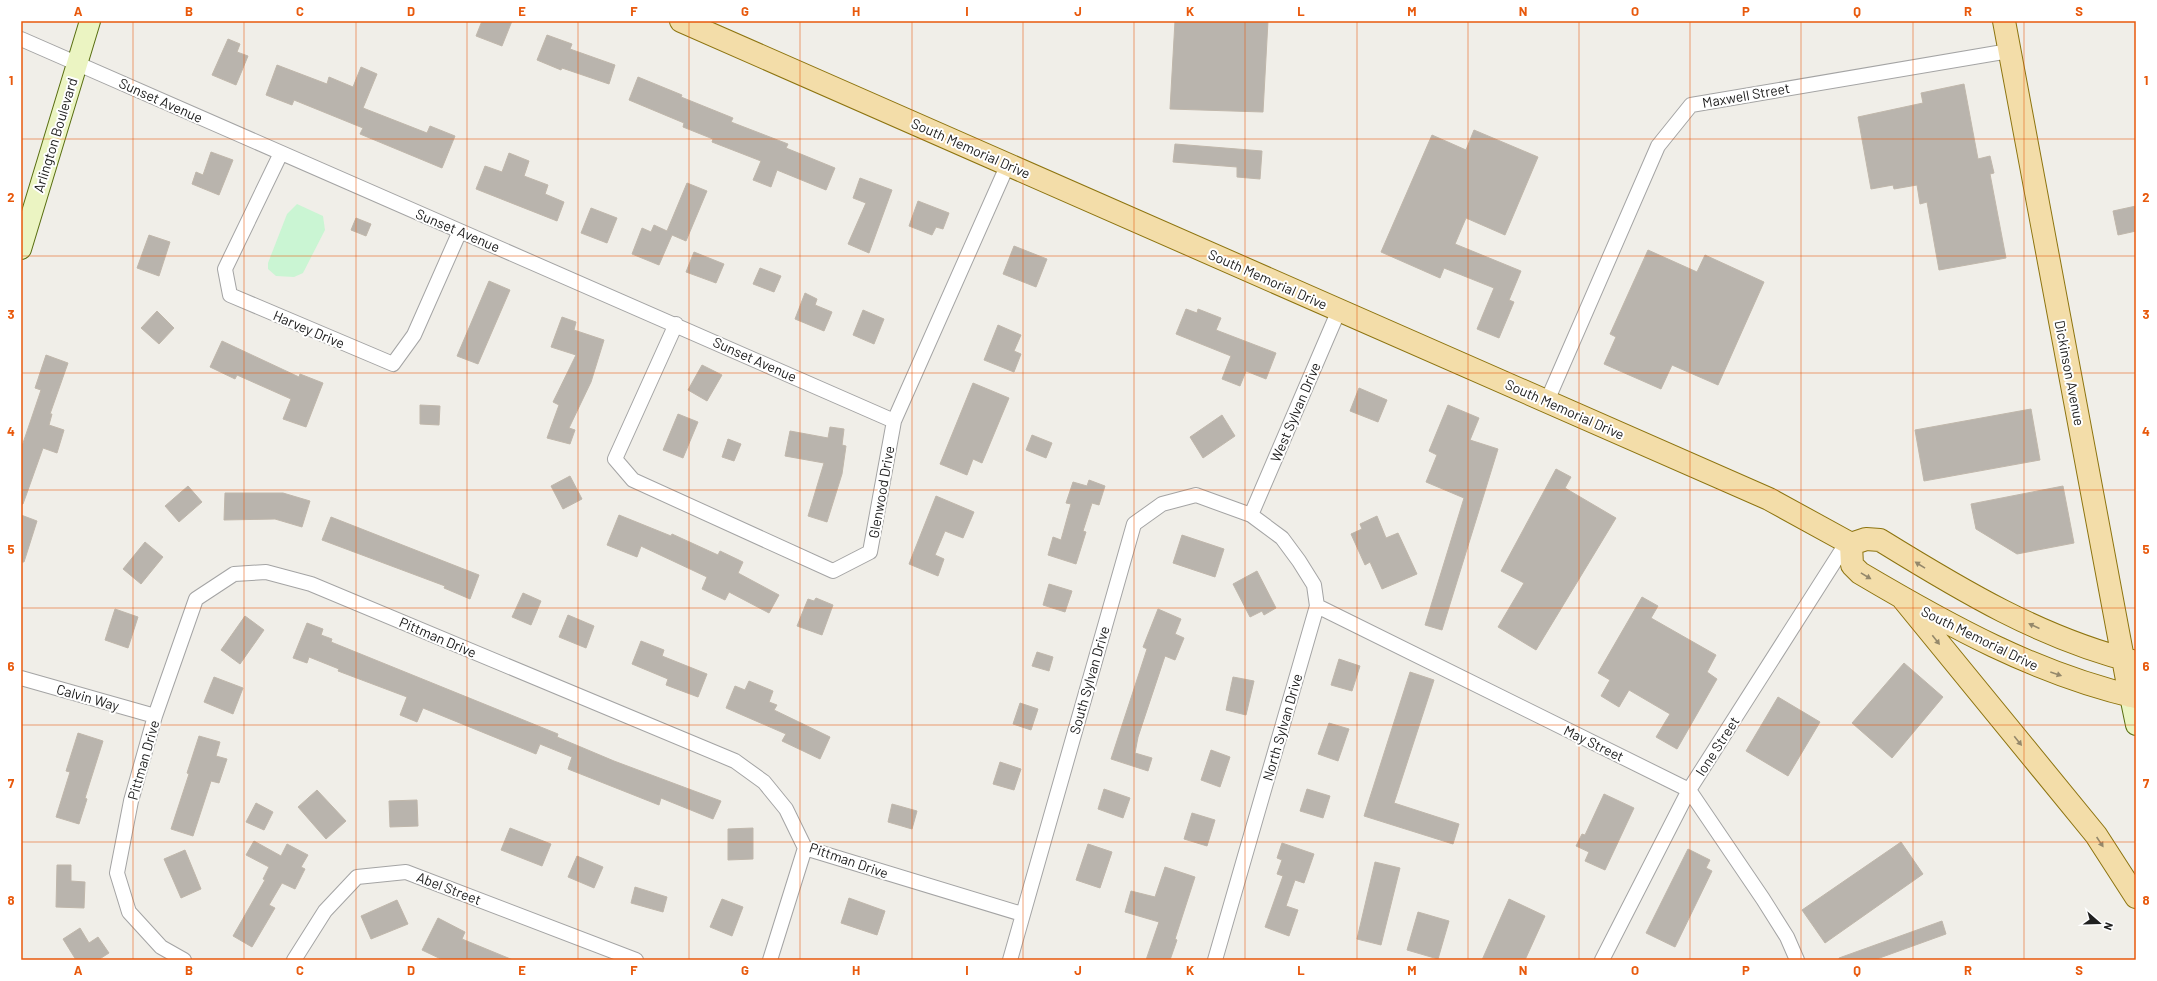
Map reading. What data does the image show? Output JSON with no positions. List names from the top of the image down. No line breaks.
{"streets":{"main road":["Arlington Boulevard","South Memorial Drive","Dickinson Avenue"],"street":["Maxwell Street","Sunset Avenue","Harvey Drive","West Sylvan Drive","Glenwood Drive","Pittman Drive","South Sylvan Drive","Calvin Way","North Sylvan Drive","May Street","Ione Street","Abel Street"]},"crossings":[["Maxwell Street","South Memorial Drive"],["Maxwell Street","Dickinson Avenue"],["Sunset Avenue","Arlington Boulevard"],["Sunset Avenue","Harvey Drive"],["Sunset Avenue","Glenwood Drive"],["South Memorial Drive","Dickinson Avenue"],["South Memorial Drive","West Sylvan Drive"],["South Memorial Drive","Glenwood Drive"],["South Memorial Drive","Ione Street"],["West Sylvan Drive","South Sylvan Drive"],["West Sylvan Drive","North Sylvan Drive"],["Pittman Drive","South Sylvan Drive"],["Pittman Drive","Calvin Way"],["South Sylvan Drive","North Sylvan Drive"],["North Sylvan Drive","May Street"],["May Street","Ione Street"]],"north":"right","grid":{"columns":["A","B","C","D","E","F","G","H","I","J","K","L","M","N","O","P","Q","R","S"],"rows":["1","2","3","4","5","6","7","8"]}}
